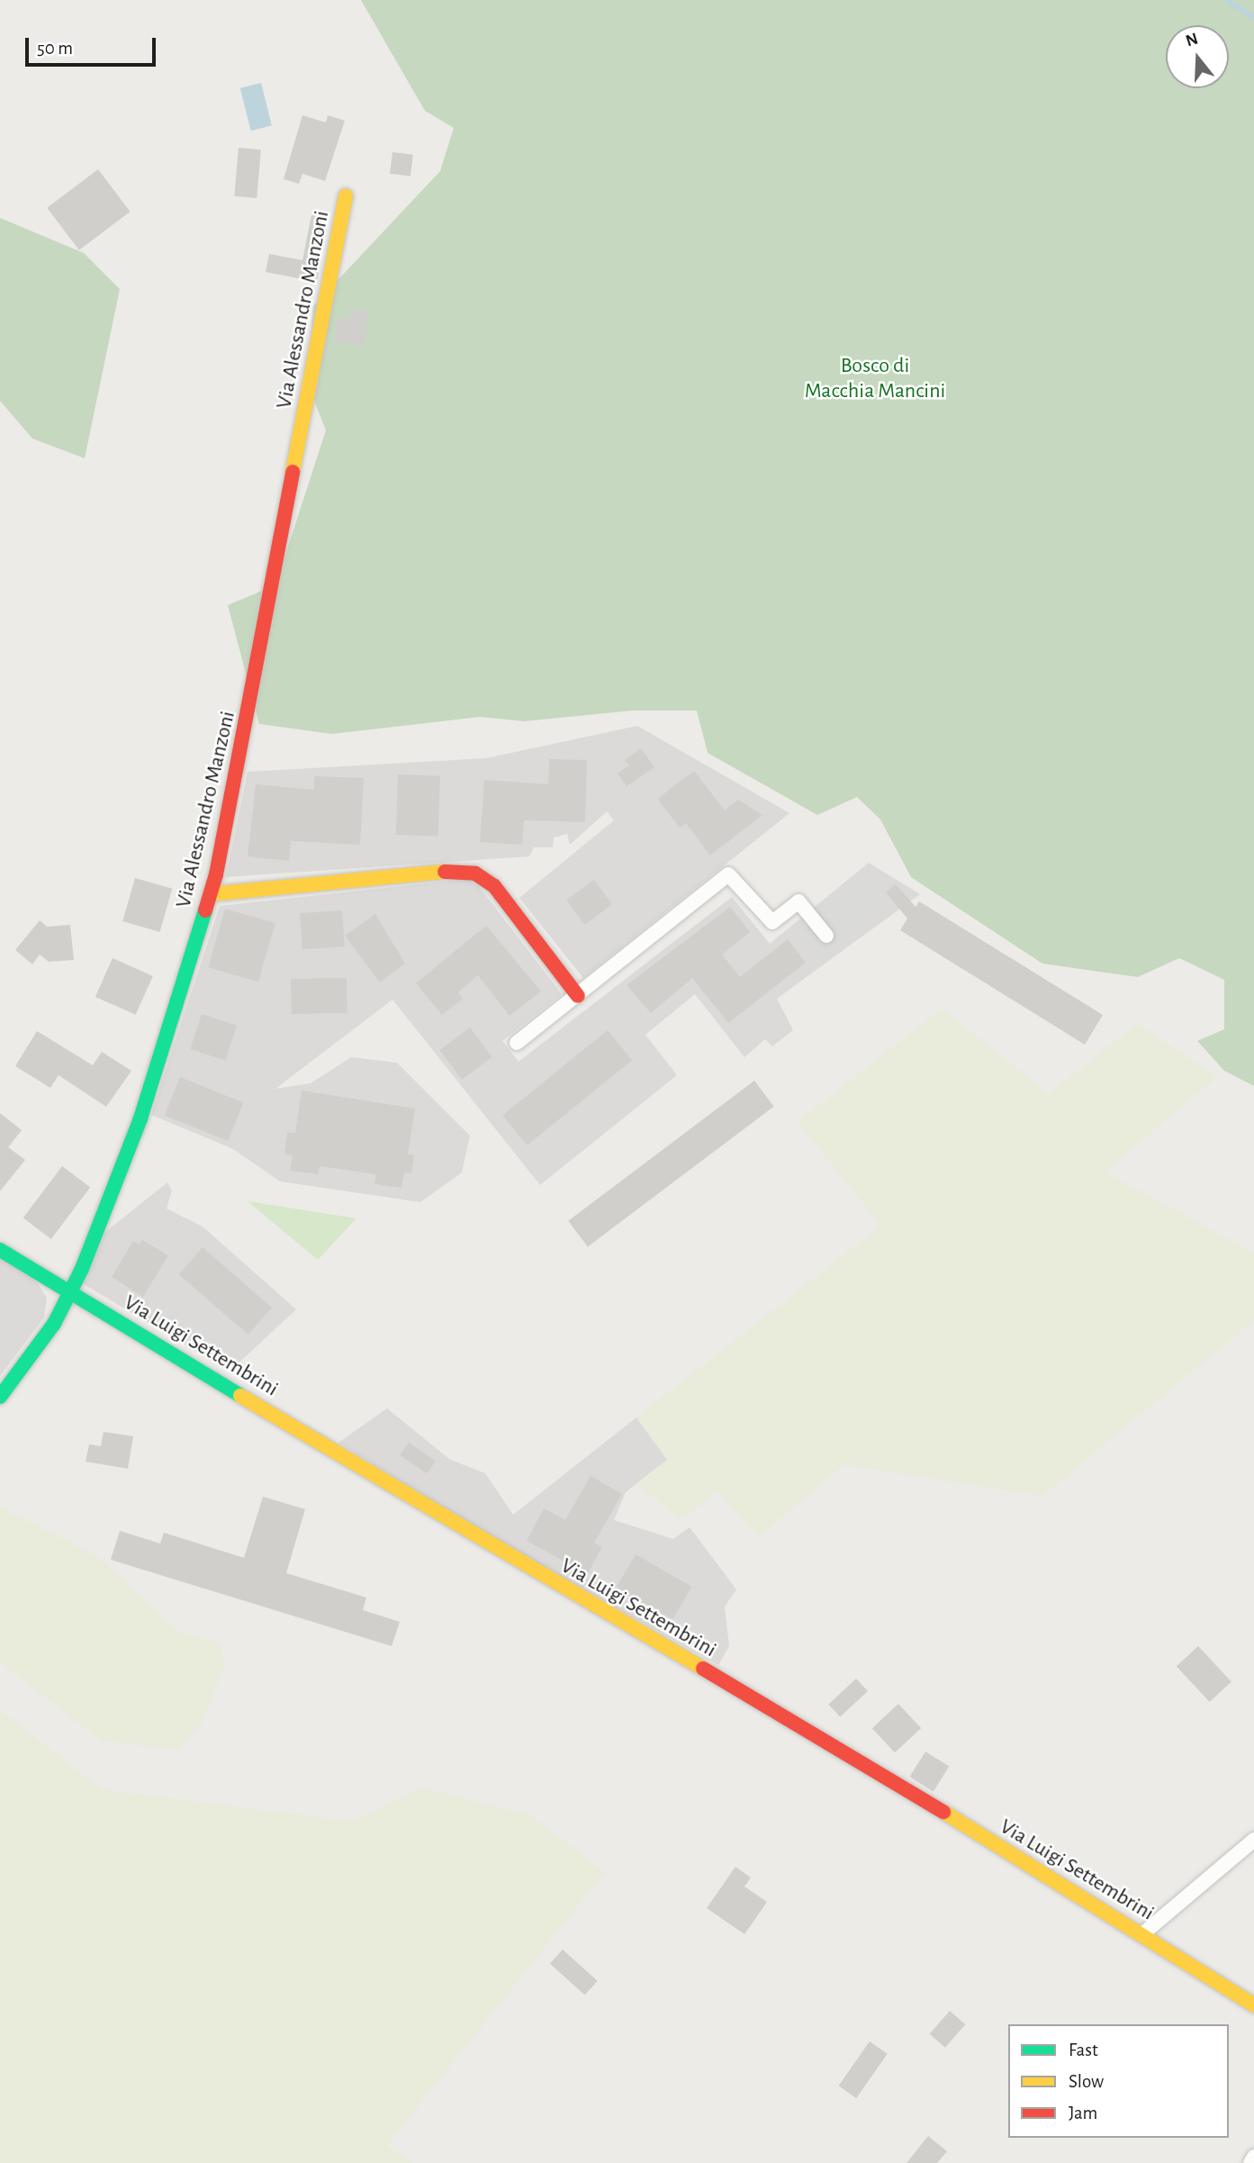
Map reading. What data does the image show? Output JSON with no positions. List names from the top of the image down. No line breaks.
{"streets":{"street":["Via Alessandro Manzoni","Via Luigi Settembrini"]},"crossings":[["Via Alessandro Manzoni","Via Luigi Settembrini"]],"parks":["Bosco di Macchia Mancini"],"legend":["Fast","Slow","Jam"],"scale_bar":"50 m","north":"top"}
